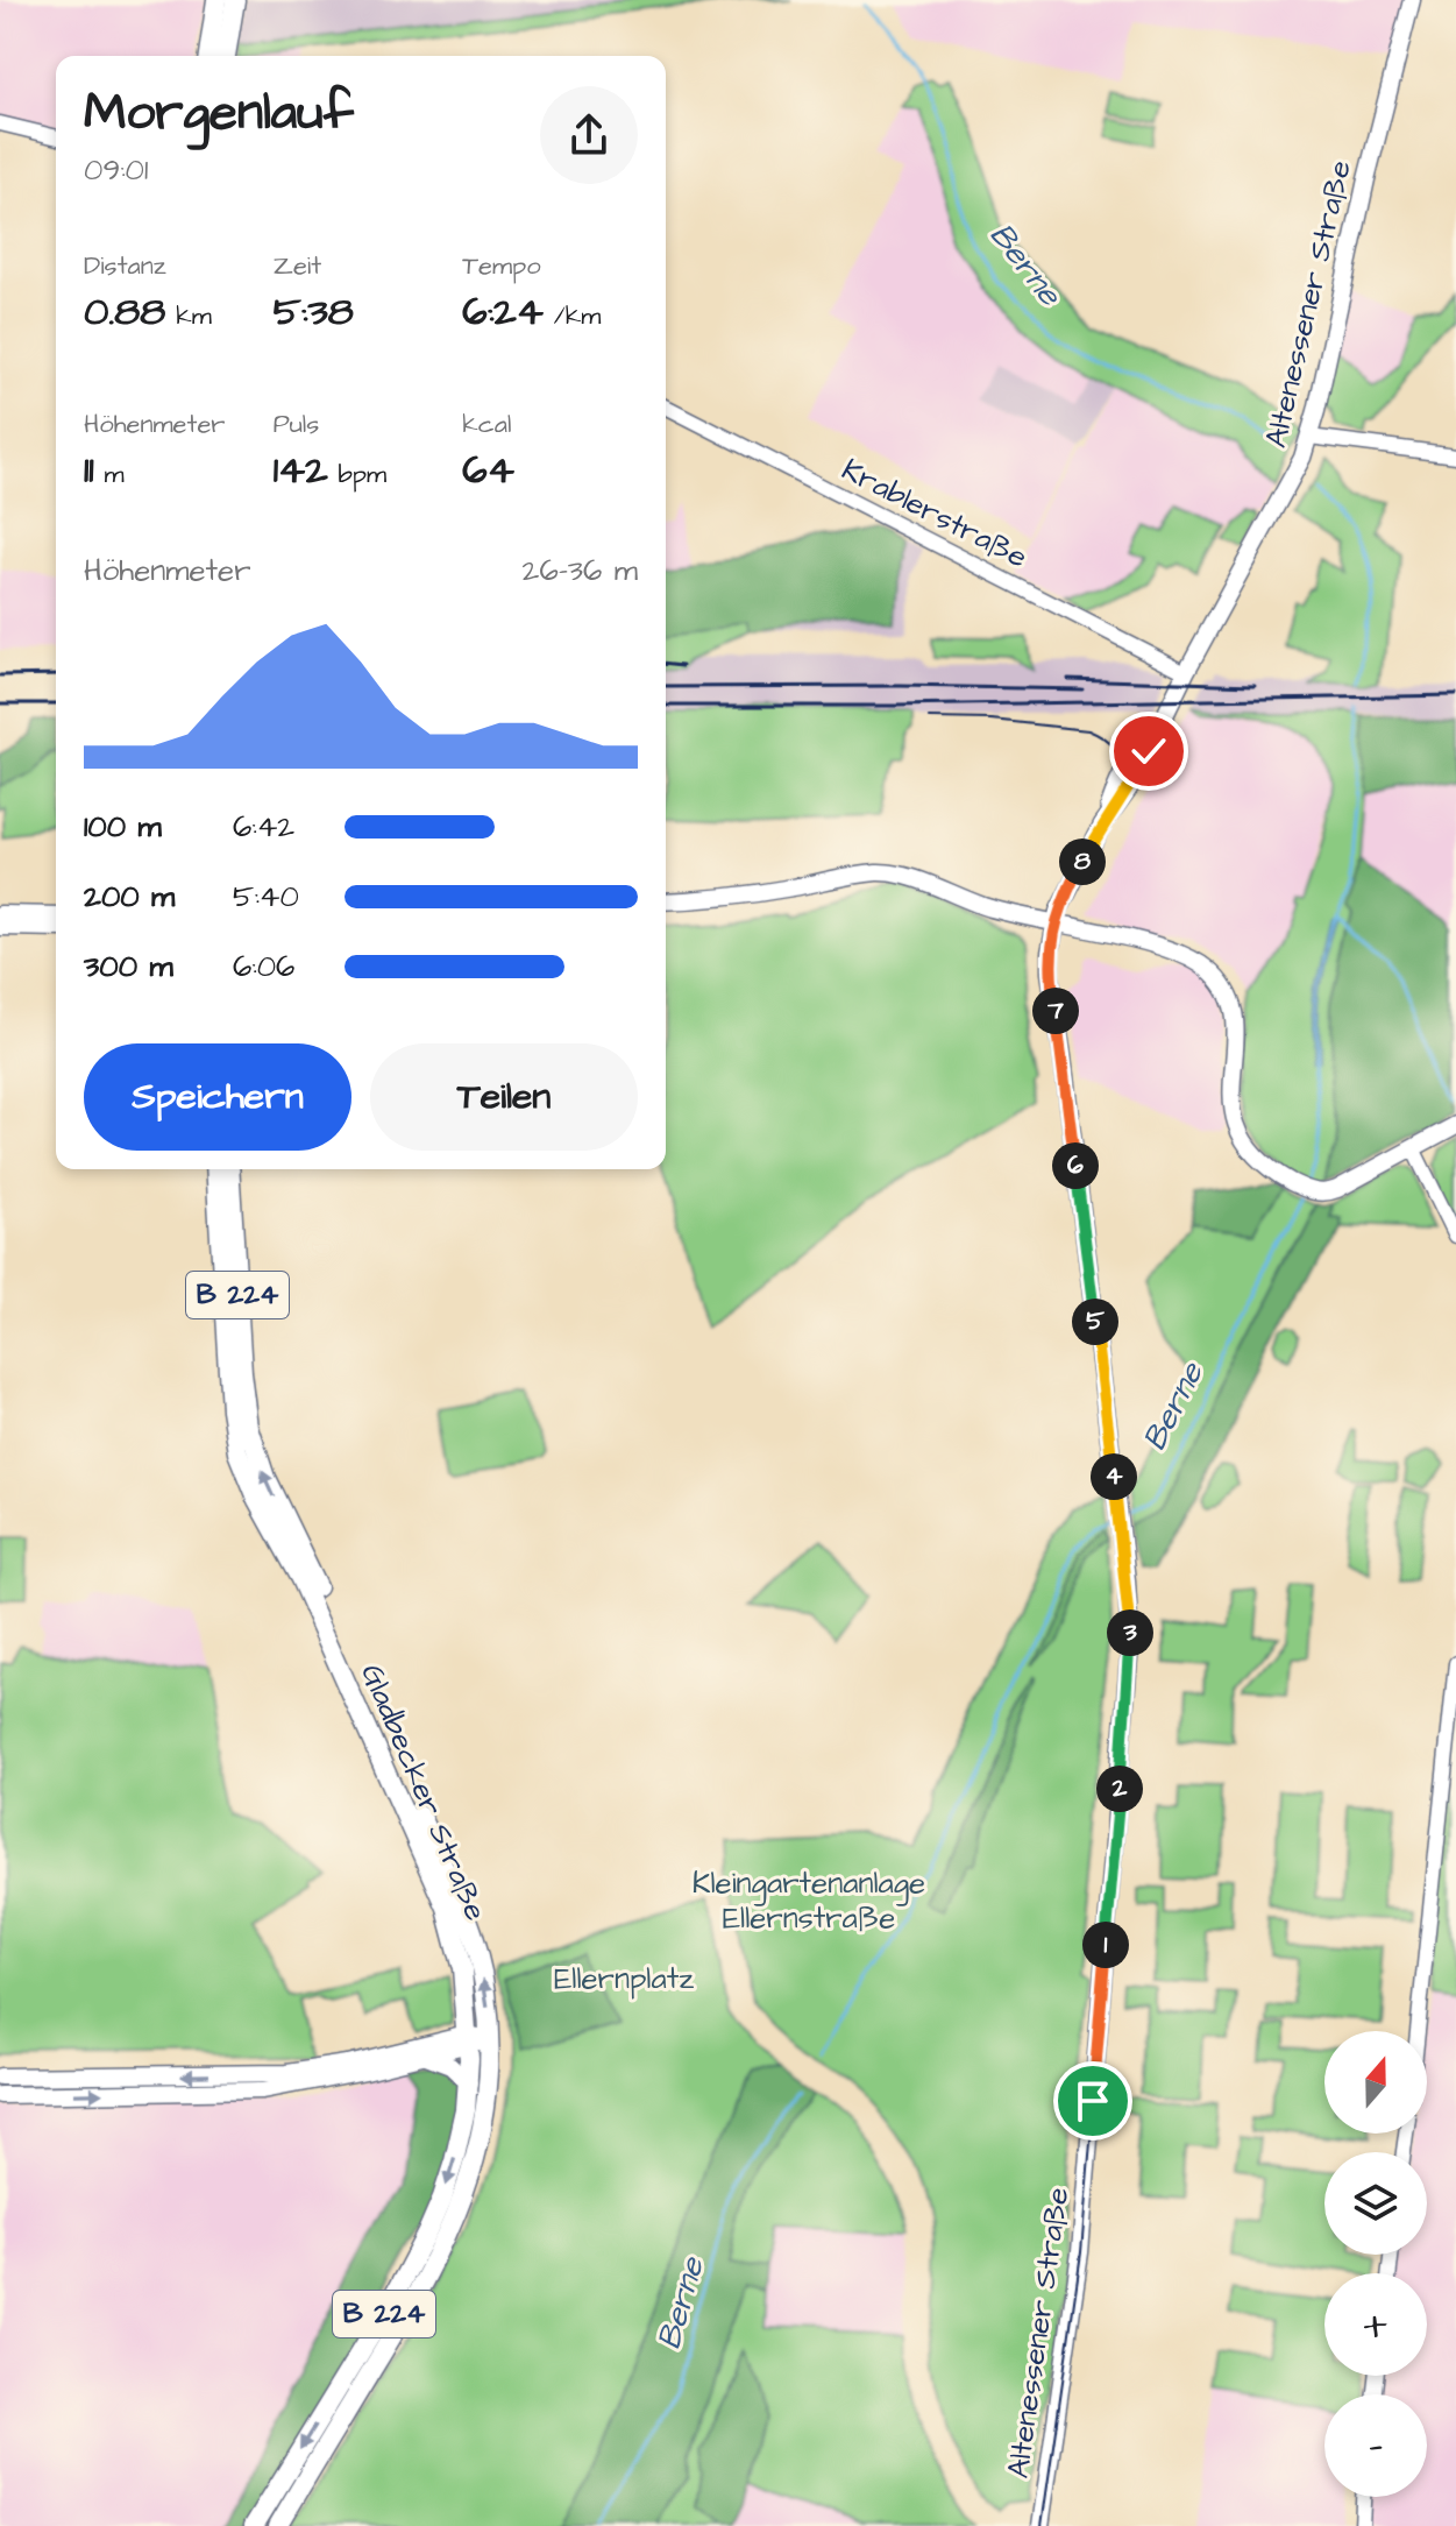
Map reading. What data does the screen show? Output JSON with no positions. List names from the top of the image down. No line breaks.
{"streets":{"main road":["Altenessener Straße","B 224","Gladbecker Straße"],"street":["Krablerstraße"]},"crossings":[["Altenessener Straße","Krablerstraße"]],"water":["Berne"],"parks":["Kleingartenanlage Ellernstraße","Ellernplatz"],"north":"top","page":{"heading":["Morgenlauf","09:01"],"stats":[["Distanz","0.88 km"],["Zeit","5:38"],["Tempo","6:24 /km"],["Höhenmeter","11 m"],["Puls","142 bpm"],["kcal","64"]],"chart":["Höhenmeter","26–36 m"],"list":[{"name":"100 m","note":"6:42"},{"name":"200 m","note":"5:40"},{"name":"300 m","note":"6:06"}],"pins":["8","7","6","5","4","3","2","1"],"buttons":["Speichern","Teilen"],"map_buttons":["+","−"]}}
